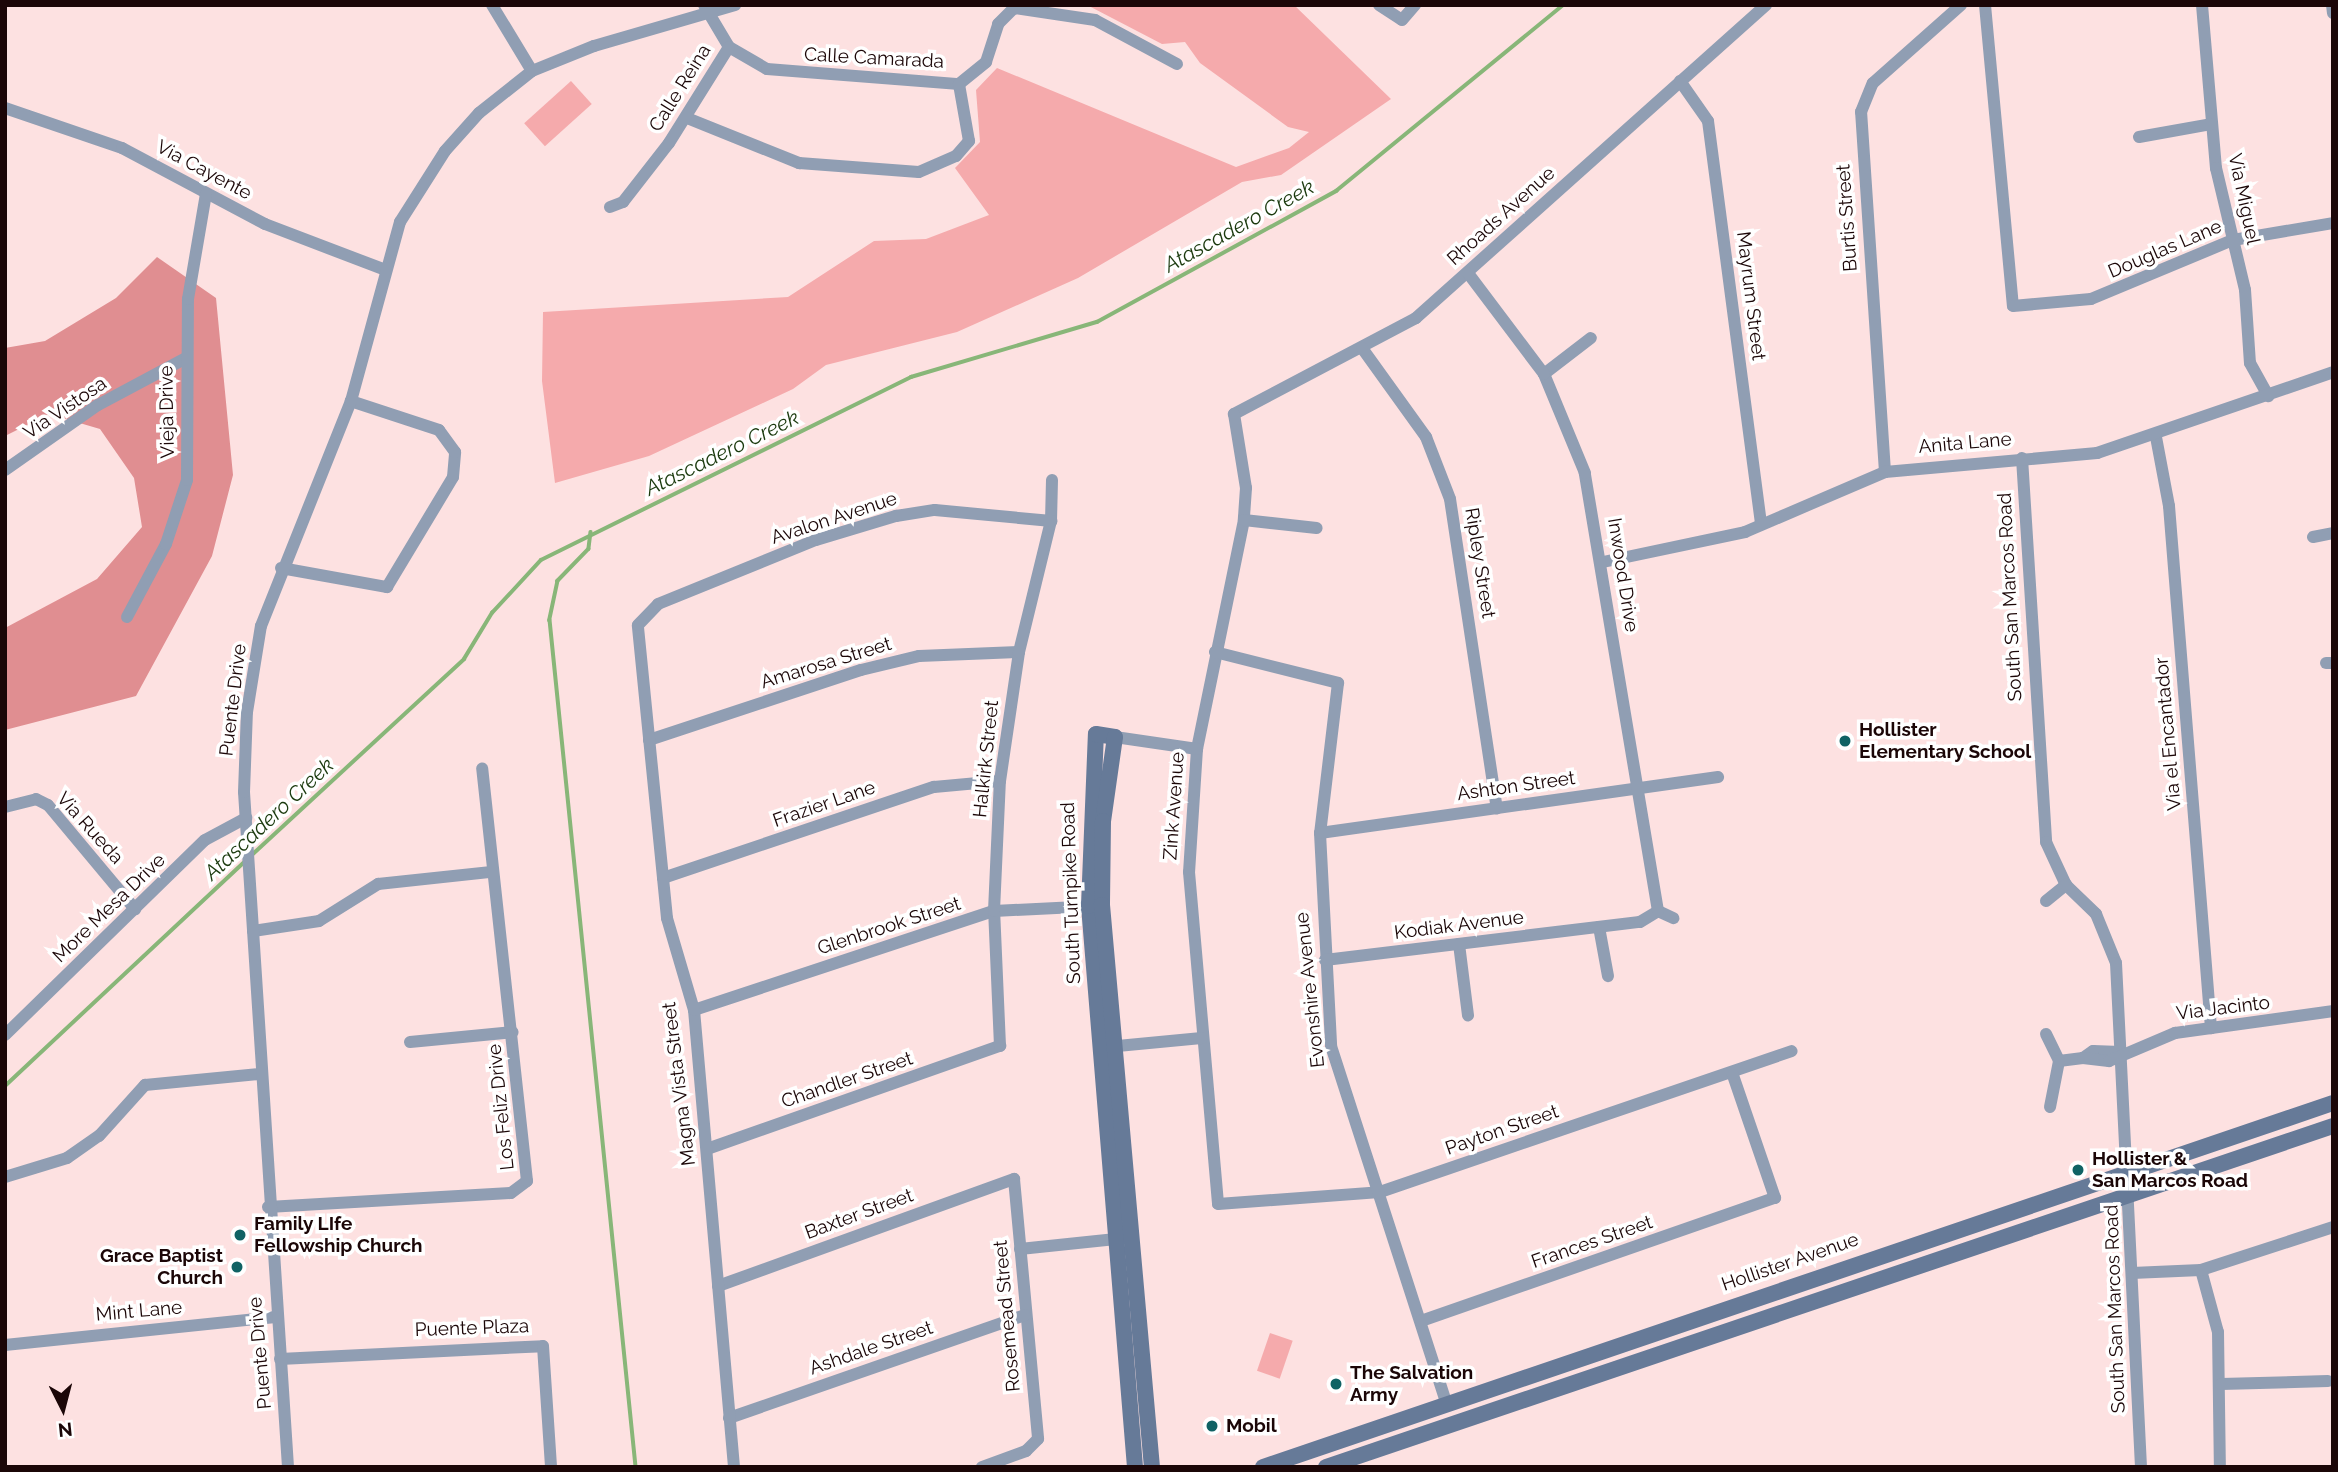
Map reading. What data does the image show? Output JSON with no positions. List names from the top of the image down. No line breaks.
{"streets":{"main road":["South Turnpike Road","Hollister Avenue"],"street":["Calle Camarada","Calle Reina","Via Cayente","Via Miguel","Rhoads Avenue","Burtis Street","Douglas Lane","Mayrum Street","Via Vistosa","Vieja Drive","Anita Lane","Avalon Avenue","Ripley Street","Inwood Drive","South San Marcos Road","Amarosa Street","Puente Drive","Via el Encantador","Halkirk Street","Ashton Street","Frazier Lane","Zink Avenue","Via Rueda","More Mesa Drive","Kodiak Avenue","Glenbrook Street","Evonshire Avenue","Via Jacinto","Chandler Street","Magna Vista Street","Los Feliz Drive","Payton Street","Baxter Street","Frances Street","Mint Lane","Rosemead Street","Puente Plaza","Ashdale Street"]},"crossings":[["Calle Camarada","Calle Reina"],["Via Cayente","Vieja Drive"],["Via Cayente","Puente Drive"],["Via Miguel","Douglas Lane"],["Via Miguel","Anita Lane"],["Rhoads Avenue","Mayrum Street"],["Rhoads Avenue","Ripley Street"],["Rhoads Avenue","Inwood Drive"],["Rhoads Avenue","Zink Avenue"],["Burtis Street","Anita Lane"],["Mayrum Street","Anita Lane"],["Via Vistosa","Vieja Drive"],["Anita Lane","Inwood Drive"],["Anita Lane","South San Marcos Road"],["Anita Lane","Via el Encantador"],["Avalon Avenue","Halkirk Street"],["Avalon Avenue","Magna Vista Street"],["Ripley Street","Ashton Street"],["Inwood Drive","Ashton Street"],["Inwood Drive","Kodiak Avenue"],["South San Marcos Road","Via Jacinto"],["South San Marcos Road","Hollister Avenue"],["Amarosa Street","Halkirk Street"],["Amarosa Street","Magna Vista Street"],["Puente Drive","More Mesa Drive"],["Puente Drive","Los Feliz Drive"],["Puente Drive","Mint Lane"],["Puente Drive","Puente Plaza"],["Via el Encantador","Via Jacinto"],["Halkirk Street","Frazier Lane"],["Halkirk Street","Glenbrook Street"],["Halkirk Street","Chandler Street"],["Ashton Street","Evonshire Avenue"],["Frazier Lane","Magna Vista Street"],["Zink Avenue","Evonshire Avenue"],["Zink Avenue","Payton Street"],["Via Rueda","More Mesa Drive"],["South Turnpike Road","Glenbrook Street"],["Kodiak Avenue","Evonshire Avenue"],["Glenbrook Street","Magna Vista Street"],["Evonshire Avenue","Payton Street"],["Evonshire Avenue","Frances Street"],["Evonshire Avenue","Hollister Avenue"],["Chandler Street","Magna Vista Street"],["Magna Vista Street","Baxter Street"],["Magna Vista Street","Ashdale Street"],["Payton Street","Frances Street"],["Baxter Street","Rosemead Street"],["Rosemead Street","Ashdale Street"]],"water":["Atascadero Creek"],"places":["Hollister Elementary School","Hollister & San Marcos Road","Family LIfe Fellowship Church","Grace Baptist Church","The Salvation Army","Mobil"],"north":"bottom"}
